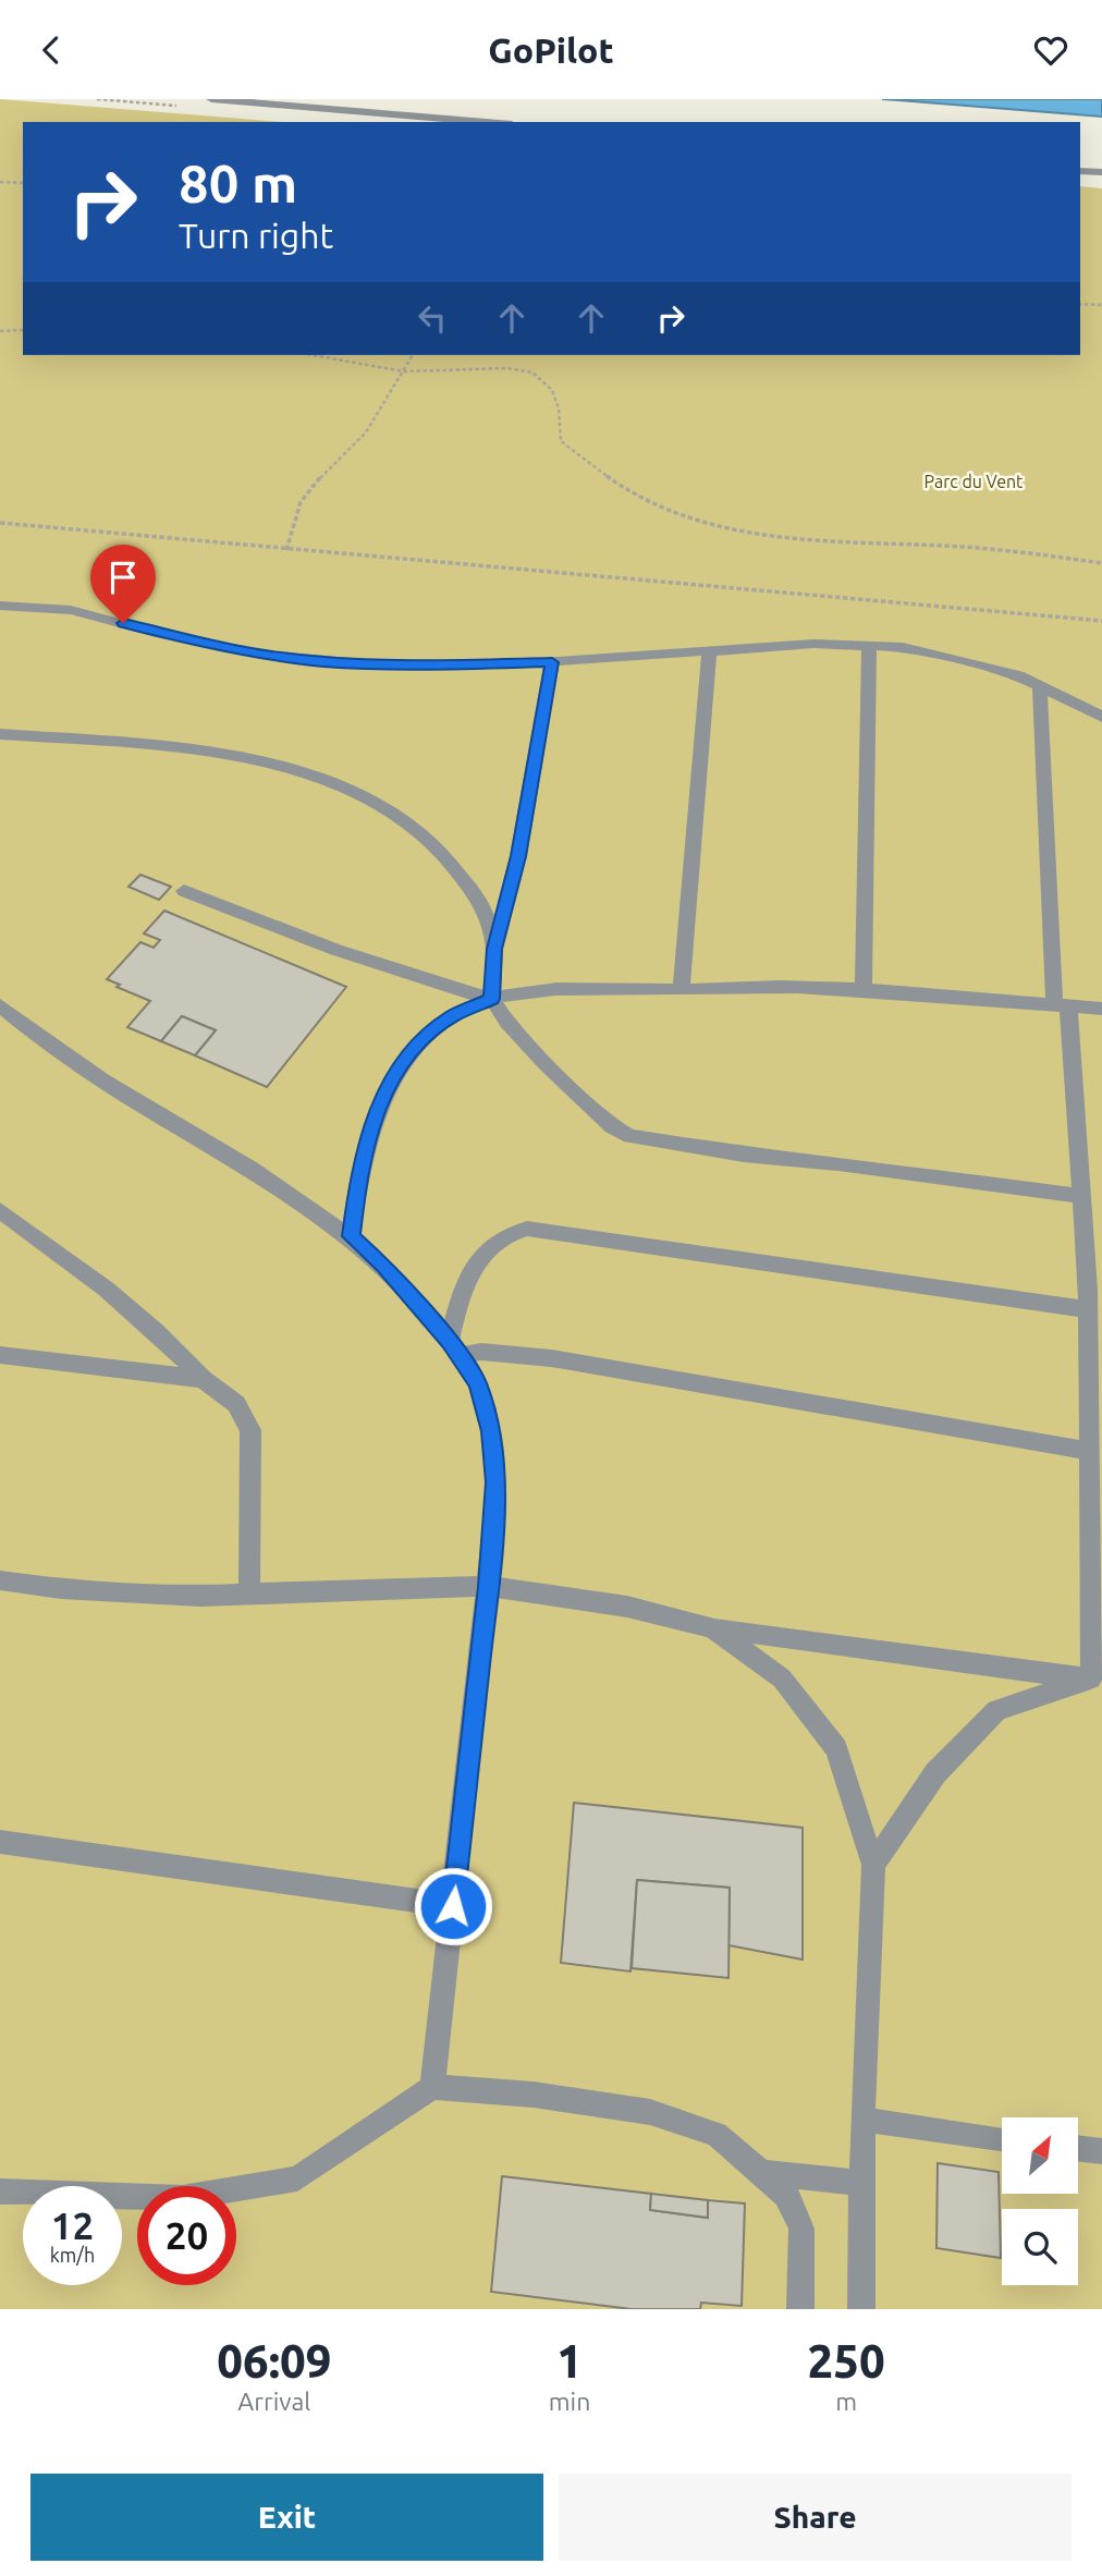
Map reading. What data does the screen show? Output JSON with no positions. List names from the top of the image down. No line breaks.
{"parks":["Parc du Vent"],"north":"top right","page":{"header":"GoPilot","turn":["80 m","Turn right"],"speed":"12 km/h","limit":"20","eta":["06:09","Arrival","1","min","250","m"],"buttons":["Exit","Share"]}}
